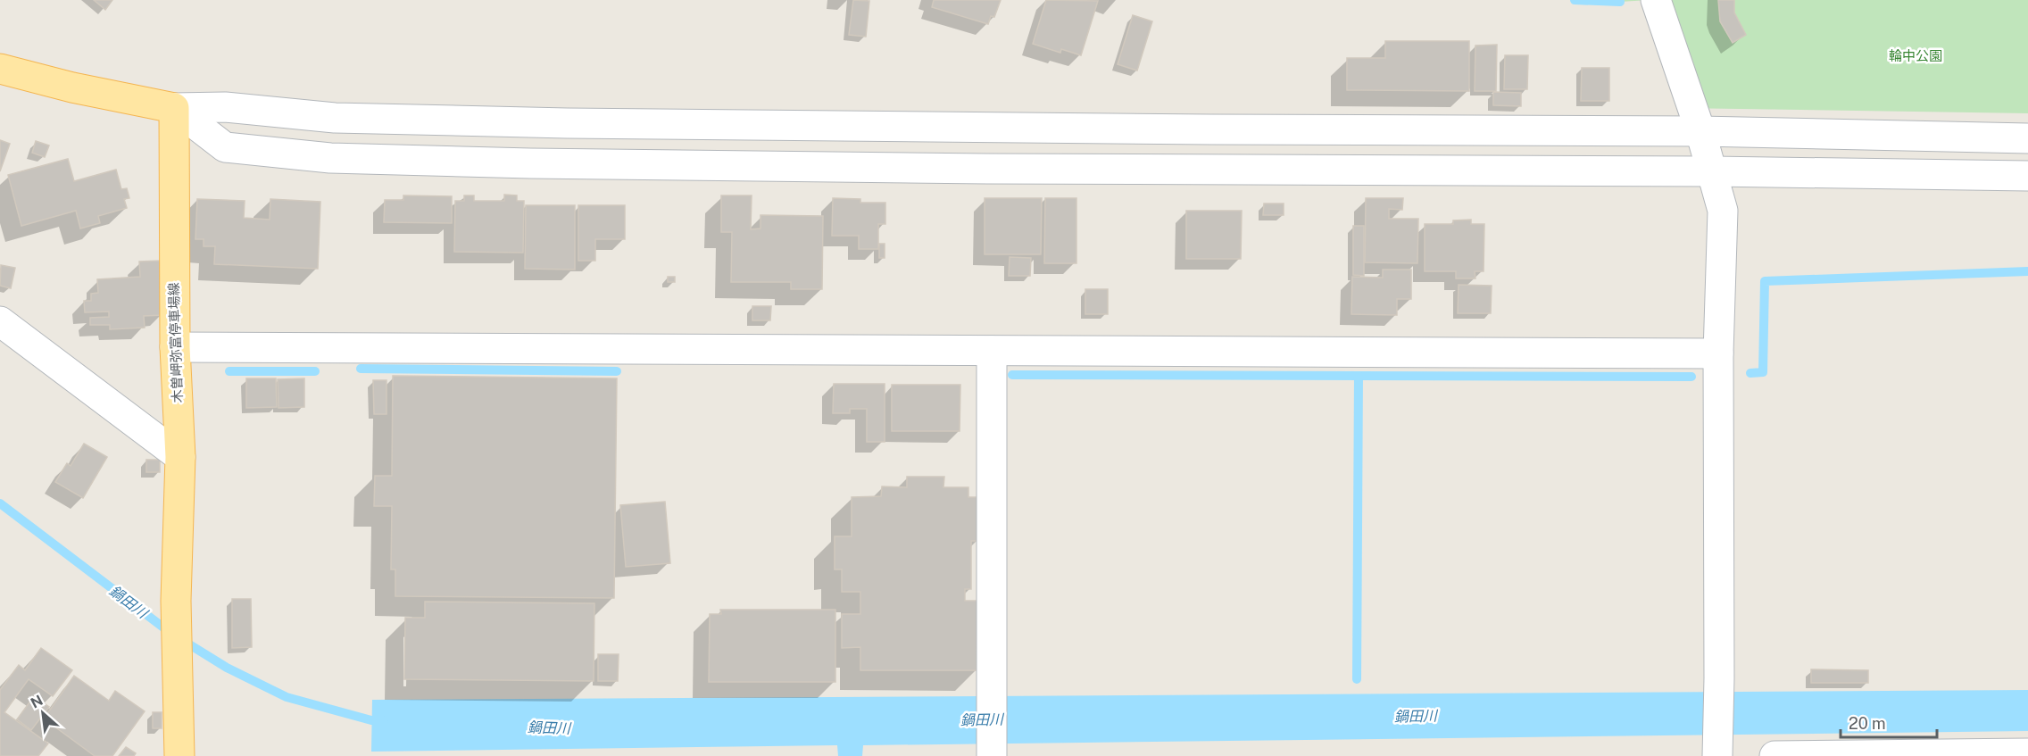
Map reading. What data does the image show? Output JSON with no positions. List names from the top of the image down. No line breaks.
{"streets":{"main road":["木曽岬弥富停車場線"]},"water":["鍋田川"],"parks":["輪中公園"],"scale_bar":"20 m","north":"top left"}
